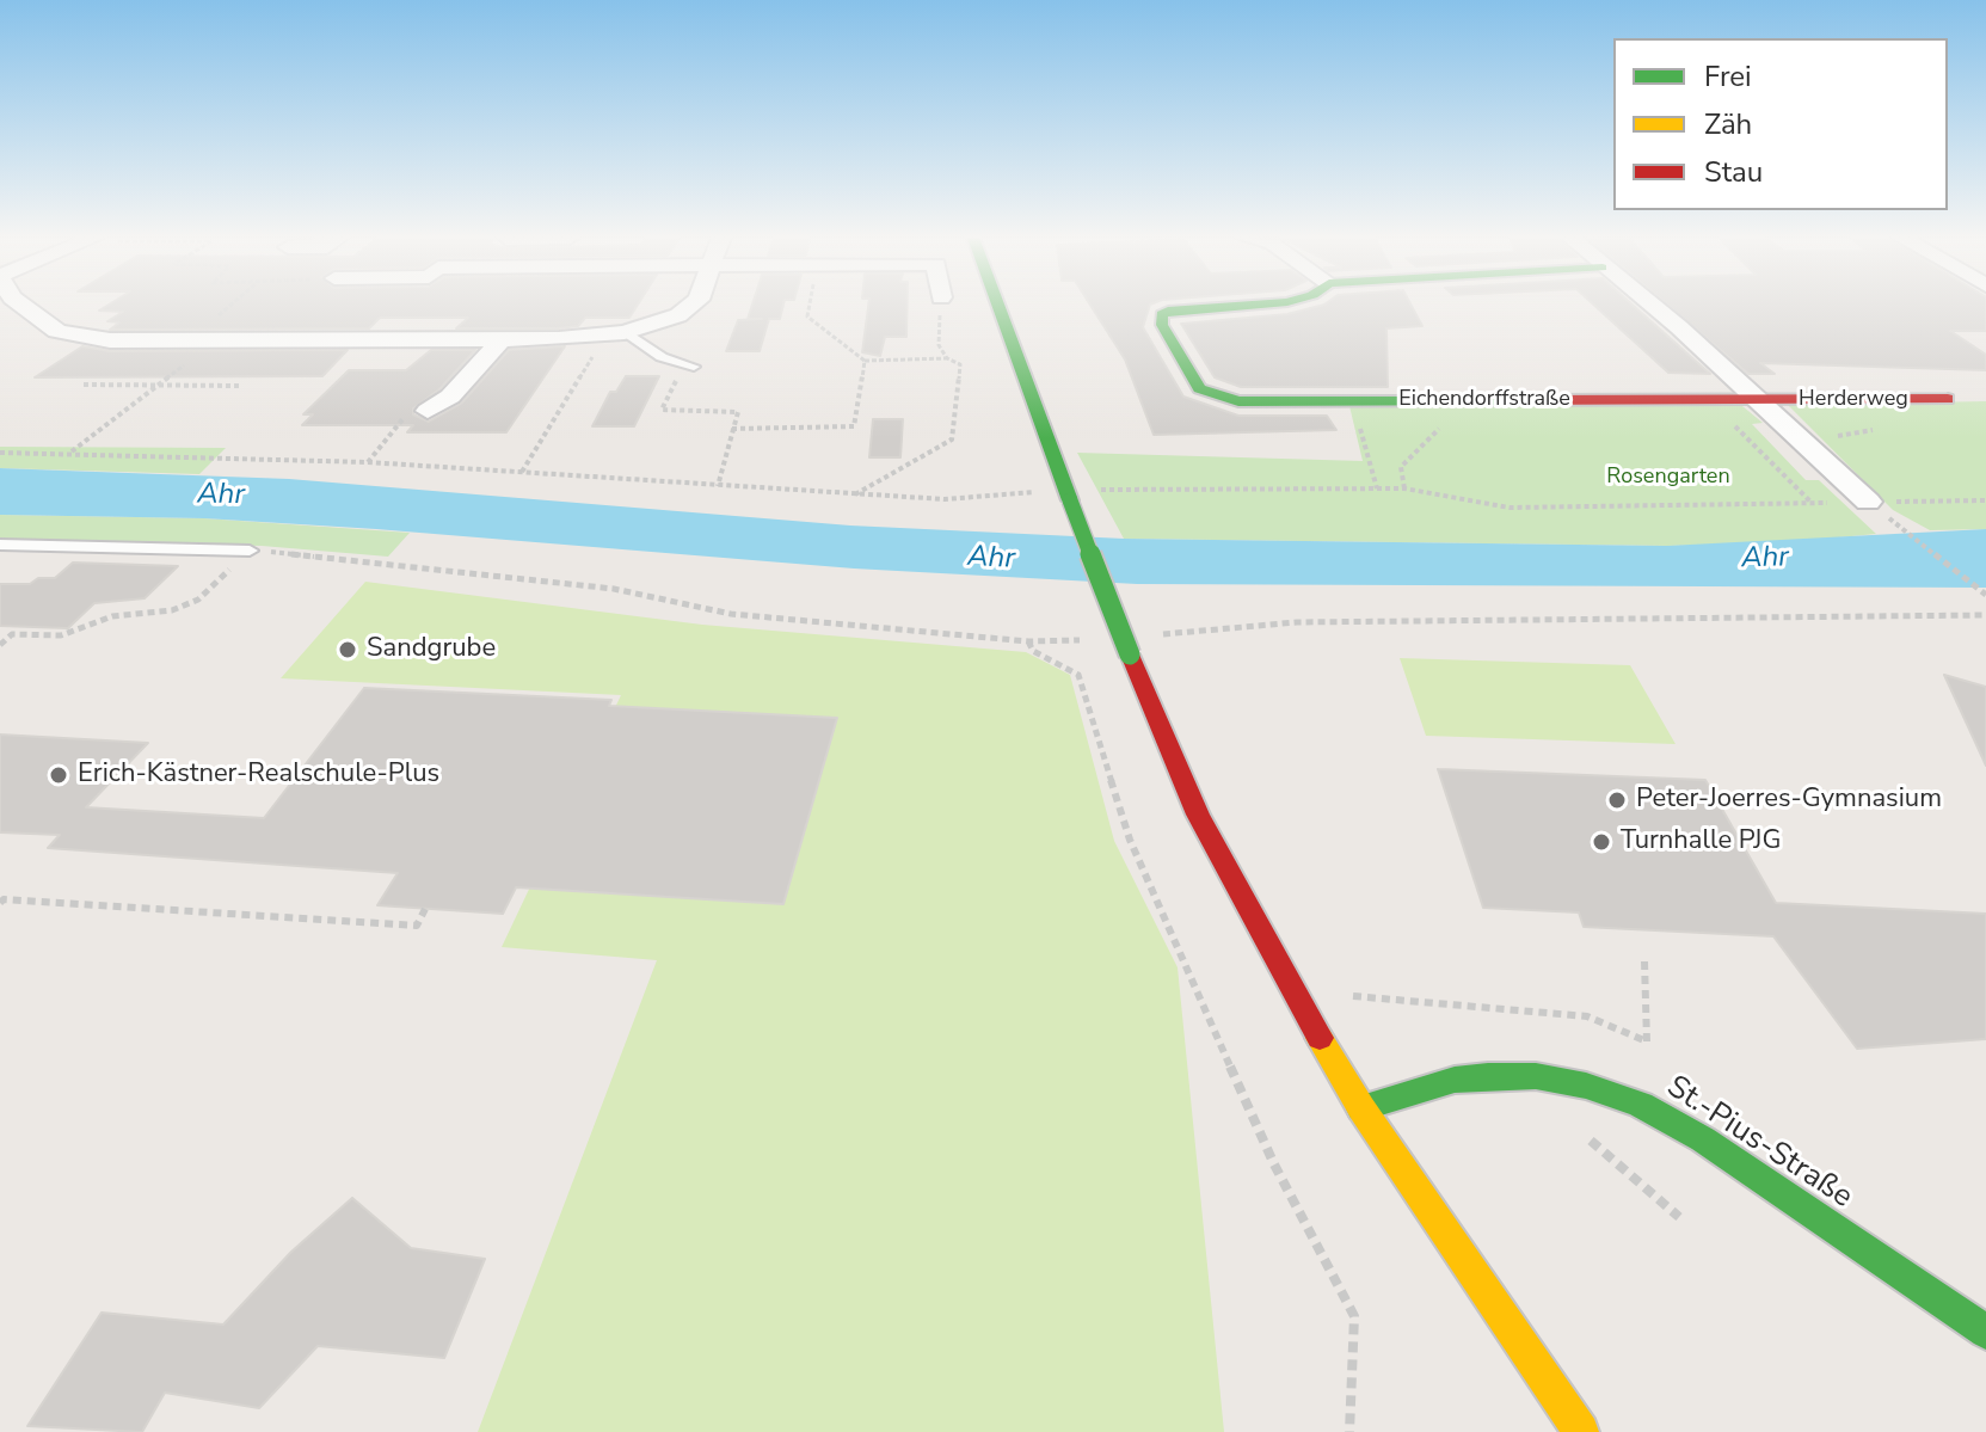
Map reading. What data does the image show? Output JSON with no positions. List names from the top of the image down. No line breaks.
{"streets":{"street":["Eichendorffstraße","Herderweg","St.-Pius-Straße"]},"crossings":[["Eichendorffstraße","Herderweg"]],"water":["Ahr"],"parks":["Rosengarten"],"places":["Sandgrube","Erich-Kästner-Realschule-Plus","Peter-Joerres-Gymnasium","Turnhalle PJG"],"legend":["Frei","Zäh","Stau"]}
